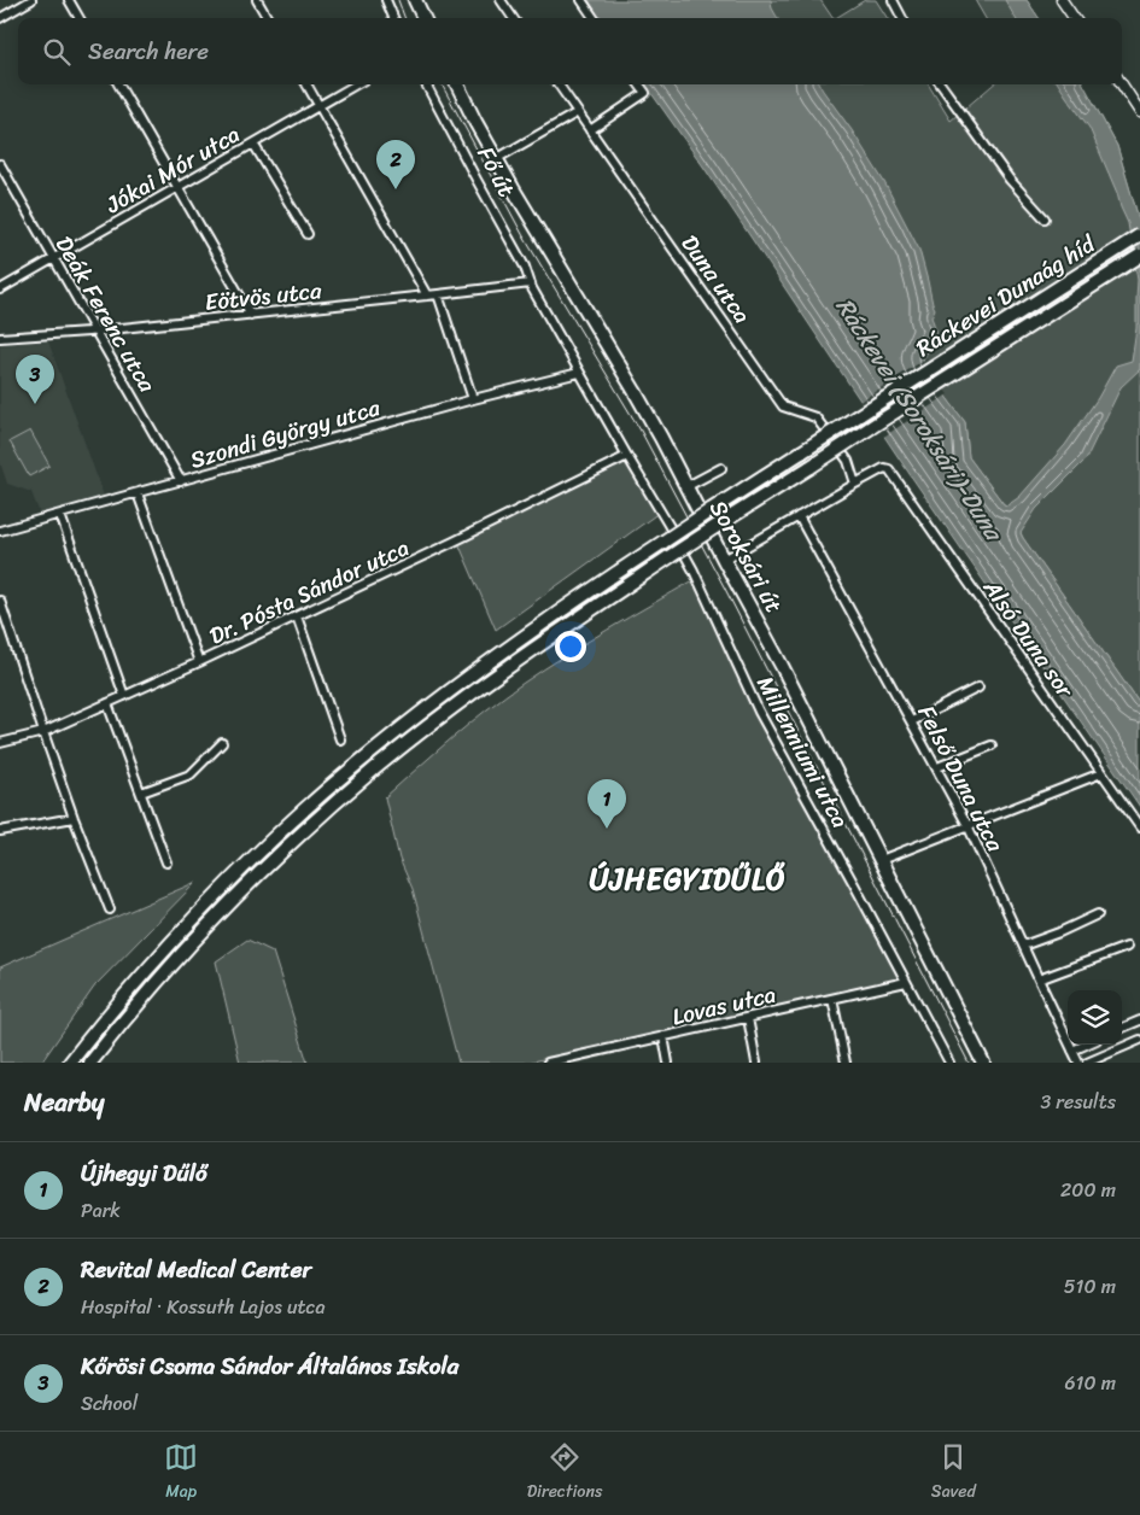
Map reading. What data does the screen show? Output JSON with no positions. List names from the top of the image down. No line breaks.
{"streets":{"main road":["Ráckevei Dunaág híd","Soroksári út"],"street":["Jókai Mór utca","Fő út","Duna utca","Eötvös utca","Deák Ferenc utca","Szondi György utca","Dr. Pósta Sándor utca","Alsó Duna sor","Millenniumi utca","Felső Duna utca","Lovas utca"]},"crossings":[["Jókai Mór utca","Deák Ferenc utca"],["Fő út","Eötvös utca"],["Fő út","Szondi György utca"],["Fő út","Millenniumi utca"],["Duna utca","Alsó Duna sor"],["Eötvös utca","Deák Ferenc utca"],["Deák Ferenc utca","Szondi György utca"],["Szondi György utca","Millenniumi utca"],["Dr. Pósta Sándor utca","Millenniumi utca"],["Millenniumi utca","Lovas utca"]],"districts":["ÚJHEGYIDŰLŐ"],"water":["Ráckevei (Soroksári)-Duna"],"page":{"search":"Search here","pins":["2","3","1"],"heading":["Nearby","3 results"],"list":[{"mark":"1","name":"Újhegyi Dűlő","note":"Park","value":"200 m"},{"mark":"2","name":"Revital Medical Center","note":"Hospital · Kossuth Lajos utca","value":"510 m"},{"mark":"3","name":"Kőrösi Csoma Sándor Általános Iskola","note":"School","value":"610 m"}],"nav":["Map","Directions","Saved"]}}
